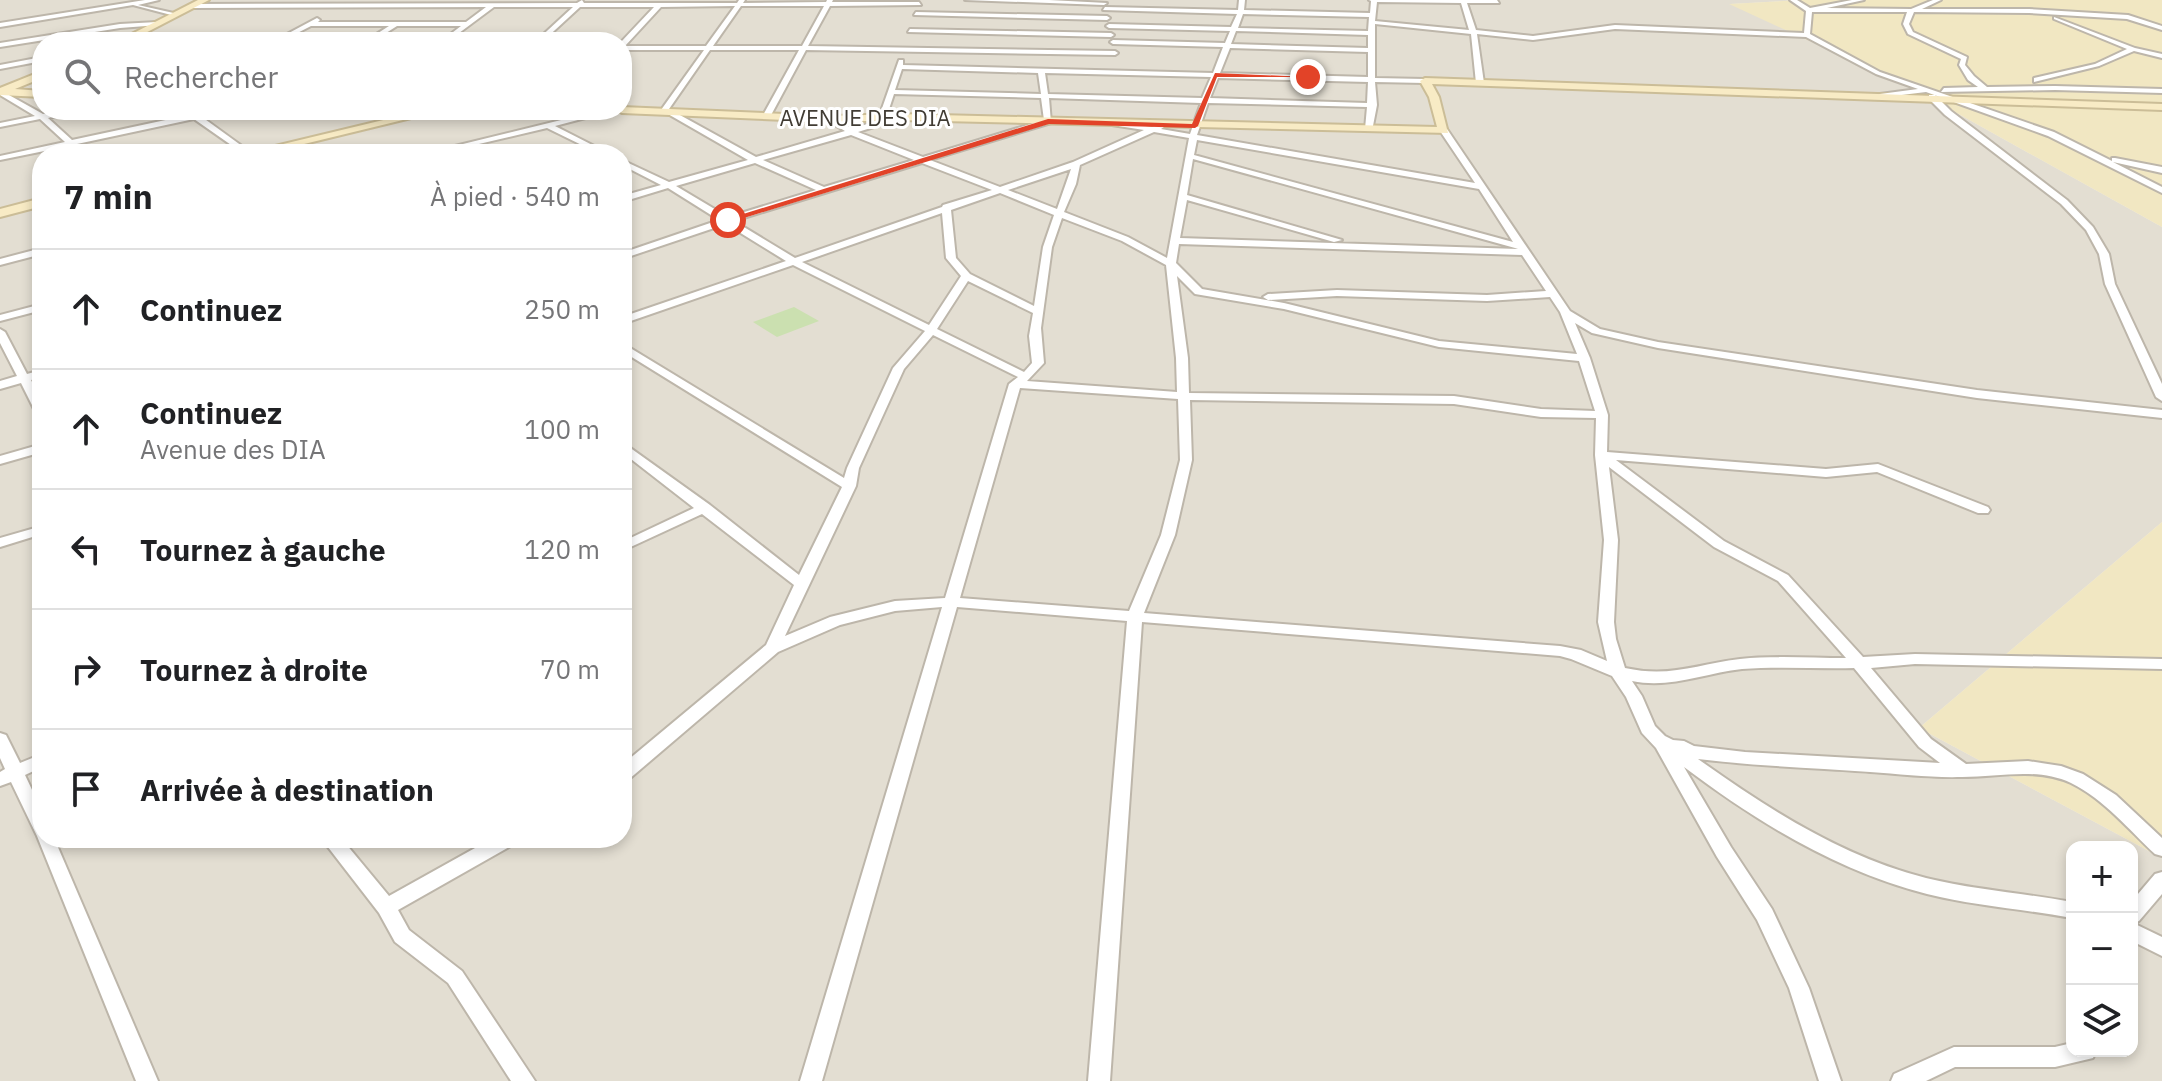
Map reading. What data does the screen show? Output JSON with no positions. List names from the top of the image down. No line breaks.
{"streets":{"street":["AVENUE DES DIA"]},"page":{"search":"Rechercher","heading":["7 min","À pied · 540 m"],"list":[["Continuez","250 m"],["Continuez","Avenue des DIA","100 m"],["Tournez à gauche","120 m"],["Tournez à droite","70 m"],"Arrivée à destination"],"map_buttons":["+","−"]}}
